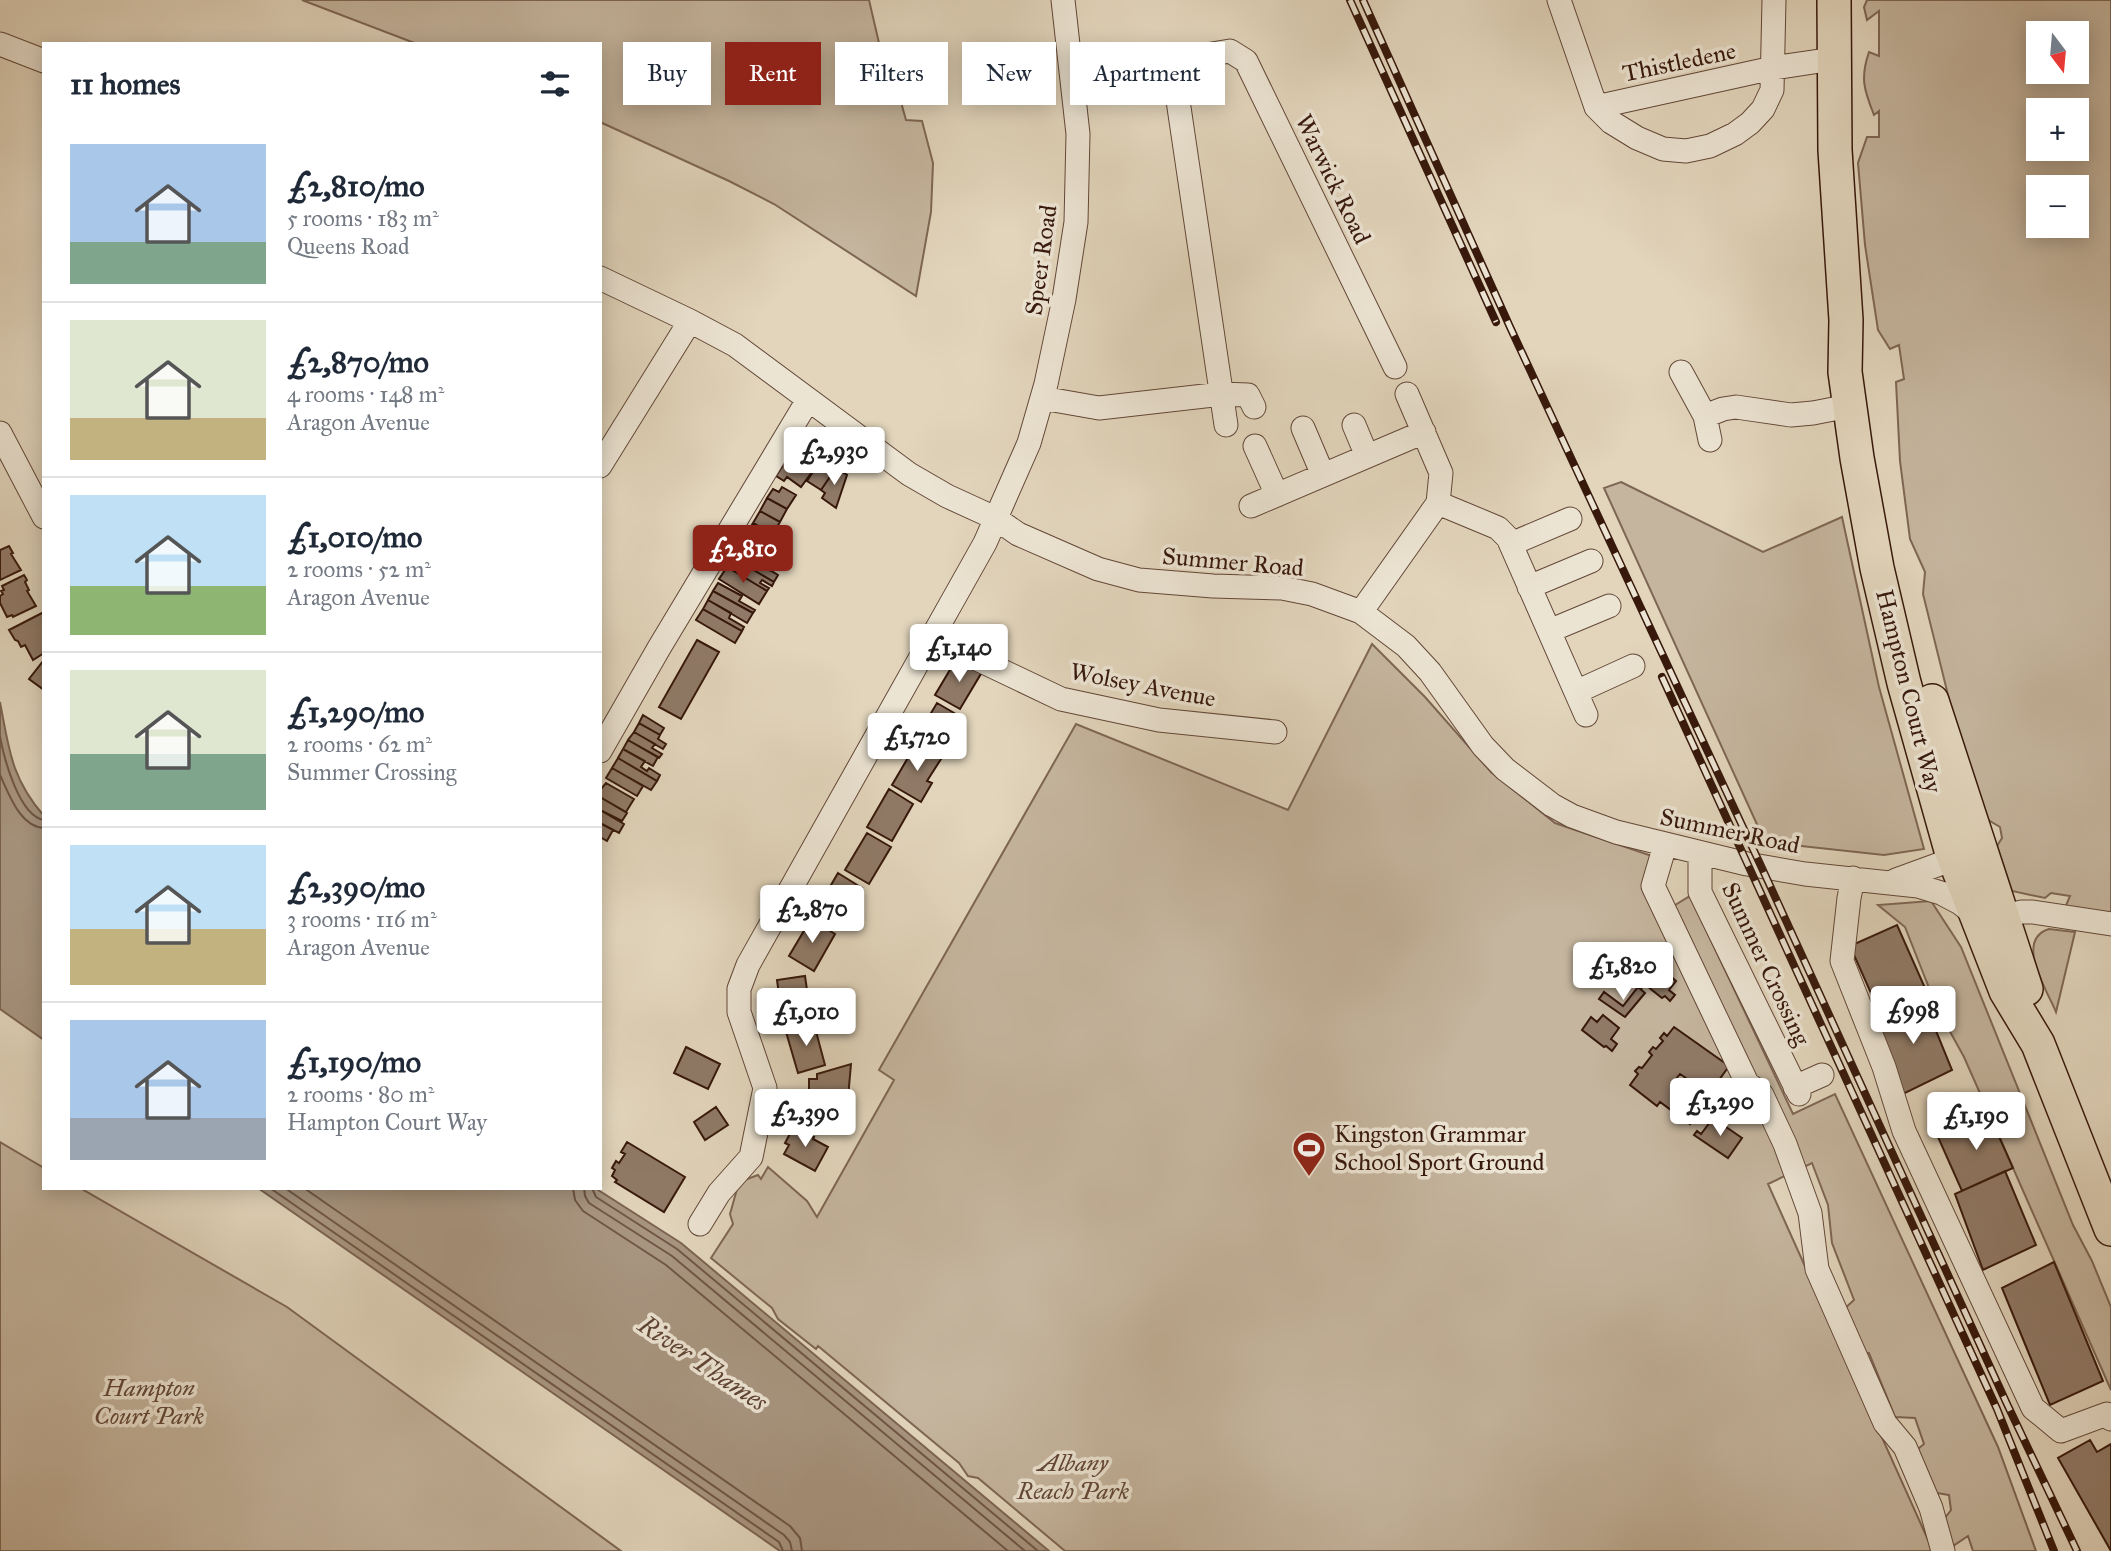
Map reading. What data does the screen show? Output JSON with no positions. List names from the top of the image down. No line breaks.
{"streets":{"highway":["Hampton Court Way"],"street":["Thistledene","Warwick Road","Speer Road","Summer Road","Wolsey Avenue","Summer Crossing"]},"crossings":[["Thistledene","Hampton Court Way"],["Speer Road","Summer Road"],["Speer Road","Wolsey Avenue"],["Summer Road","Hampton Court Way"],["Summer Road","Summer Crossing"]],"water":["River Thames"],"parks":["Hampton Court Park","Albany Reach Park"],"places":{"sports":["Kingston Grammar School Sport Ground"]},"north":"bottom","page":{"map_buttons":["+","−"],"chip":["Buy","Rent","Filters","New","Apartment"],"heading":"11 homes","list":[{"name":"£2,810/mo","note":"5 rooms · 183 m² · Queens Road"},{"name":"£2,870/mo","note":"4 rooms · 148 m² · Aragon Avenue"},{"name":"£1,010/mo","note":"2 rooms · 52 m² · Aragon Avenue"},{"name":"£1,290/mo","note":"2 rooms · 62 m² · Summer Crossing"},{"name":"£2,390/mo","note":"3 rooms · 116 m² · Aragon Avenue"},{"name":"£1,190/mo","note":"2 rooms · 80 m² · Hampton Court Way"}],"price":["£2,930","£2,810","£1,140","£1,720","£2,870","£1,820","£998","£1,010","£1,290","£2,390","£1,190"]}}
